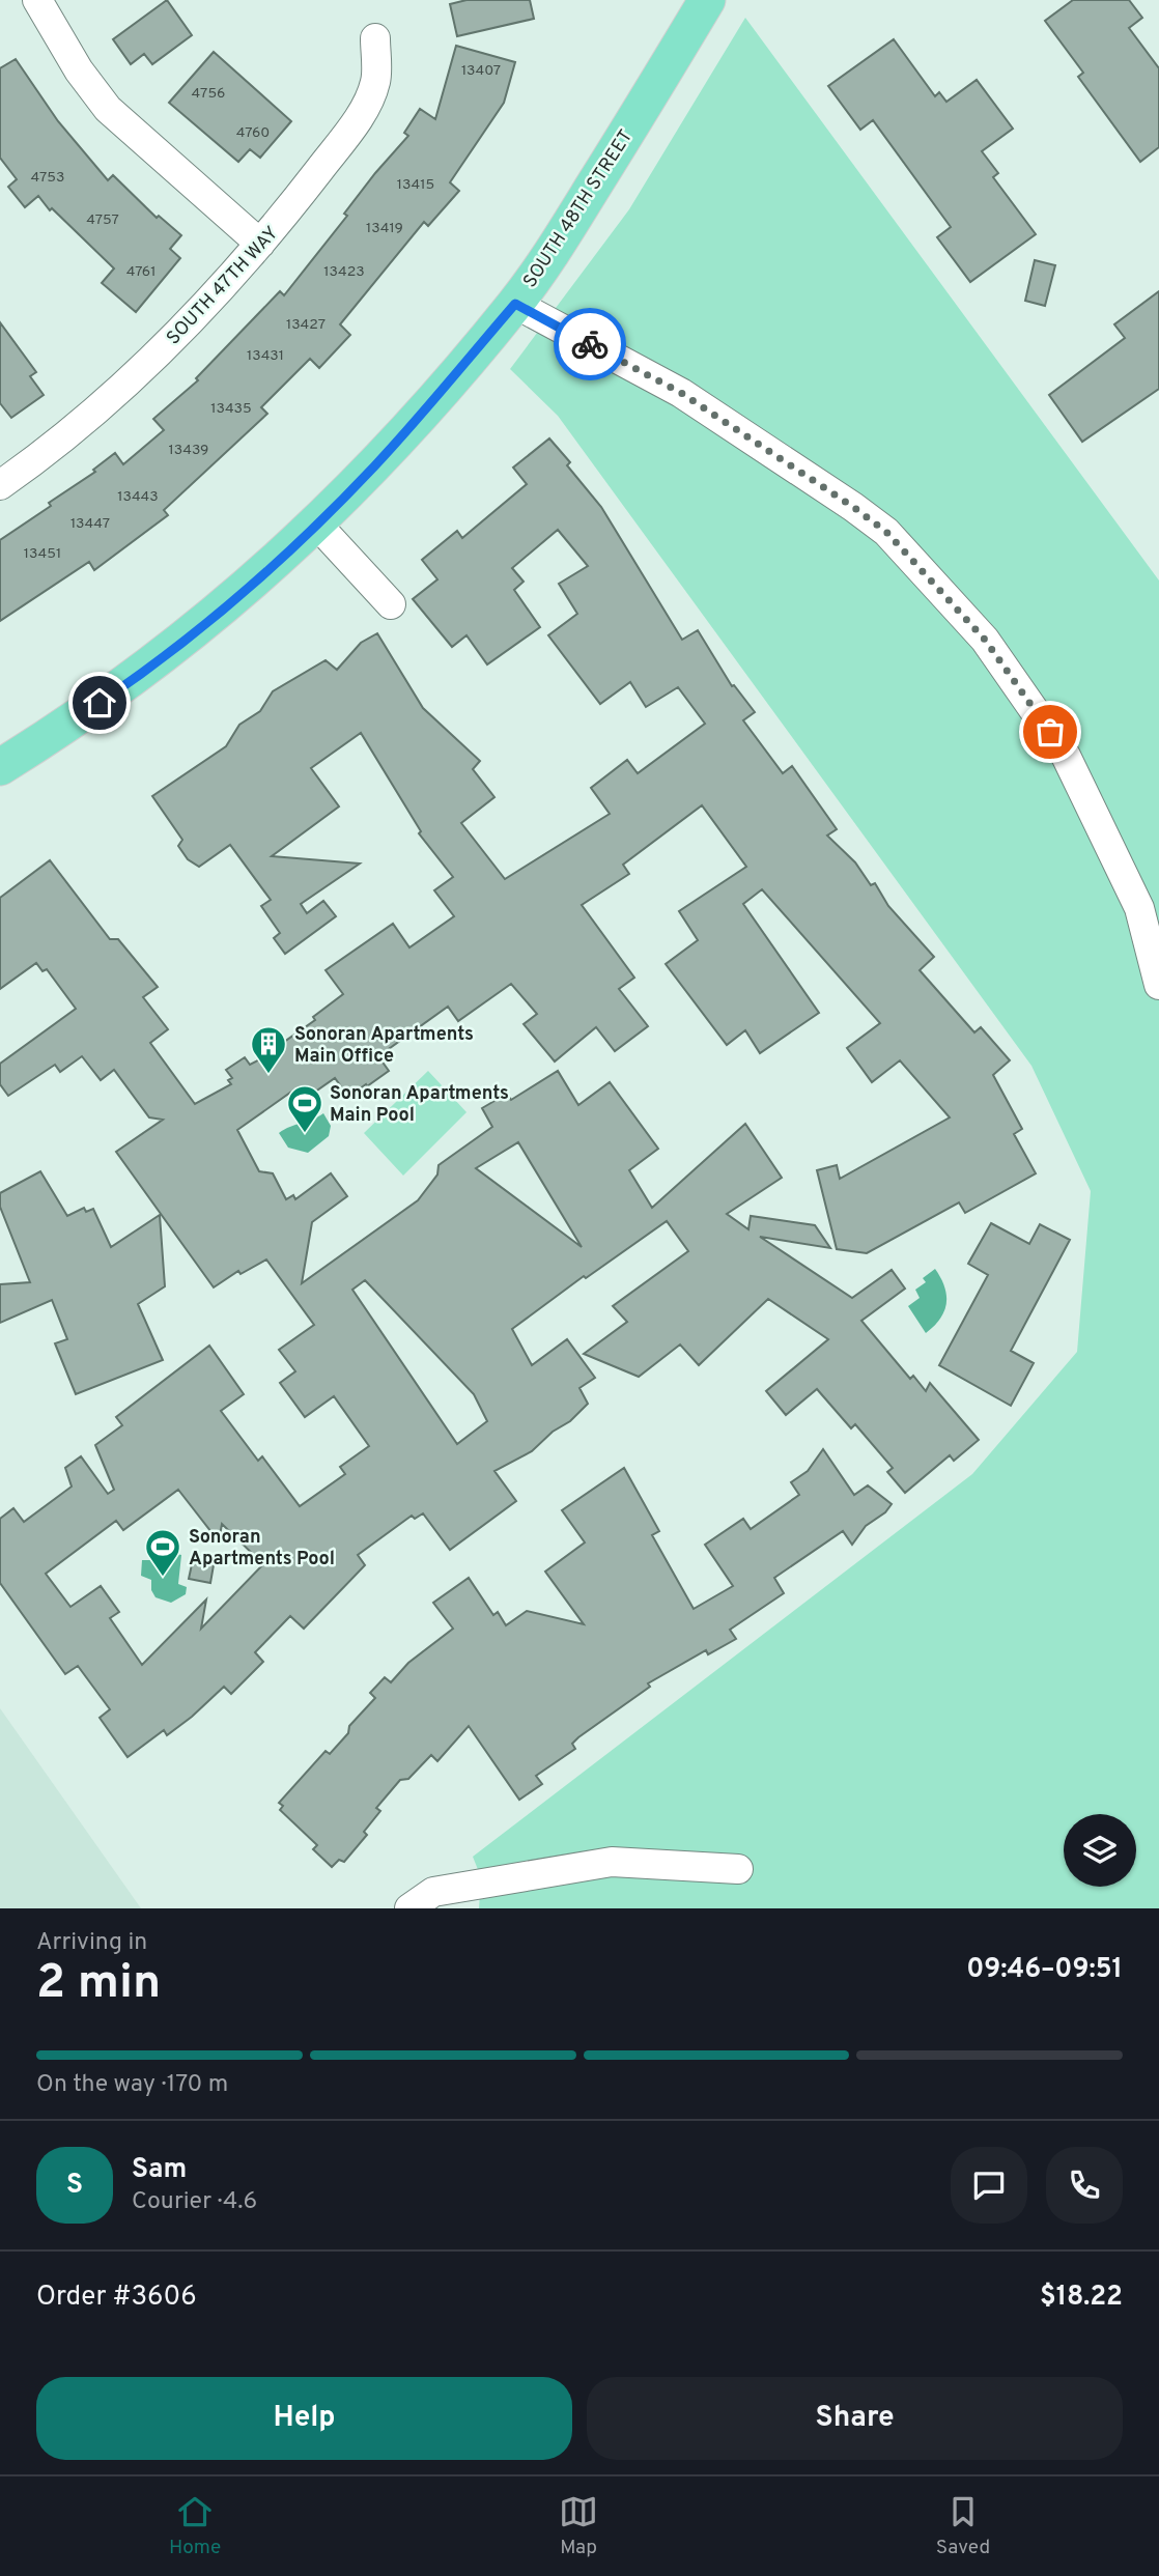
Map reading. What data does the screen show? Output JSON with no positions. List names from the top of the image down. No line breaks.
{"streets":{"main road":["SOUTH 48TH STREET"],"street":["SOUTH 47TH WAY"]},"places":{"building":["Sonoran Apartments Main Office"],"sports":["Sonoran Apartments Main Pool","Sonoran Apartments Pool"]},"house_numbers":["13407","4756","4760","4753","13415","4757","13419","4761","13423","13427","13431","13435","13439","13443","13447","13451"],"page":{"heading":["2 min","Arriving in","09:46–09:51"],"panel":["Sam","Courier · 4.6","Order #3606","$18.22"],"bar":"On the way · 170 m","round":"S","buttons":["Help","Share"],"tabs":["Home","Map","Saved"]}}
